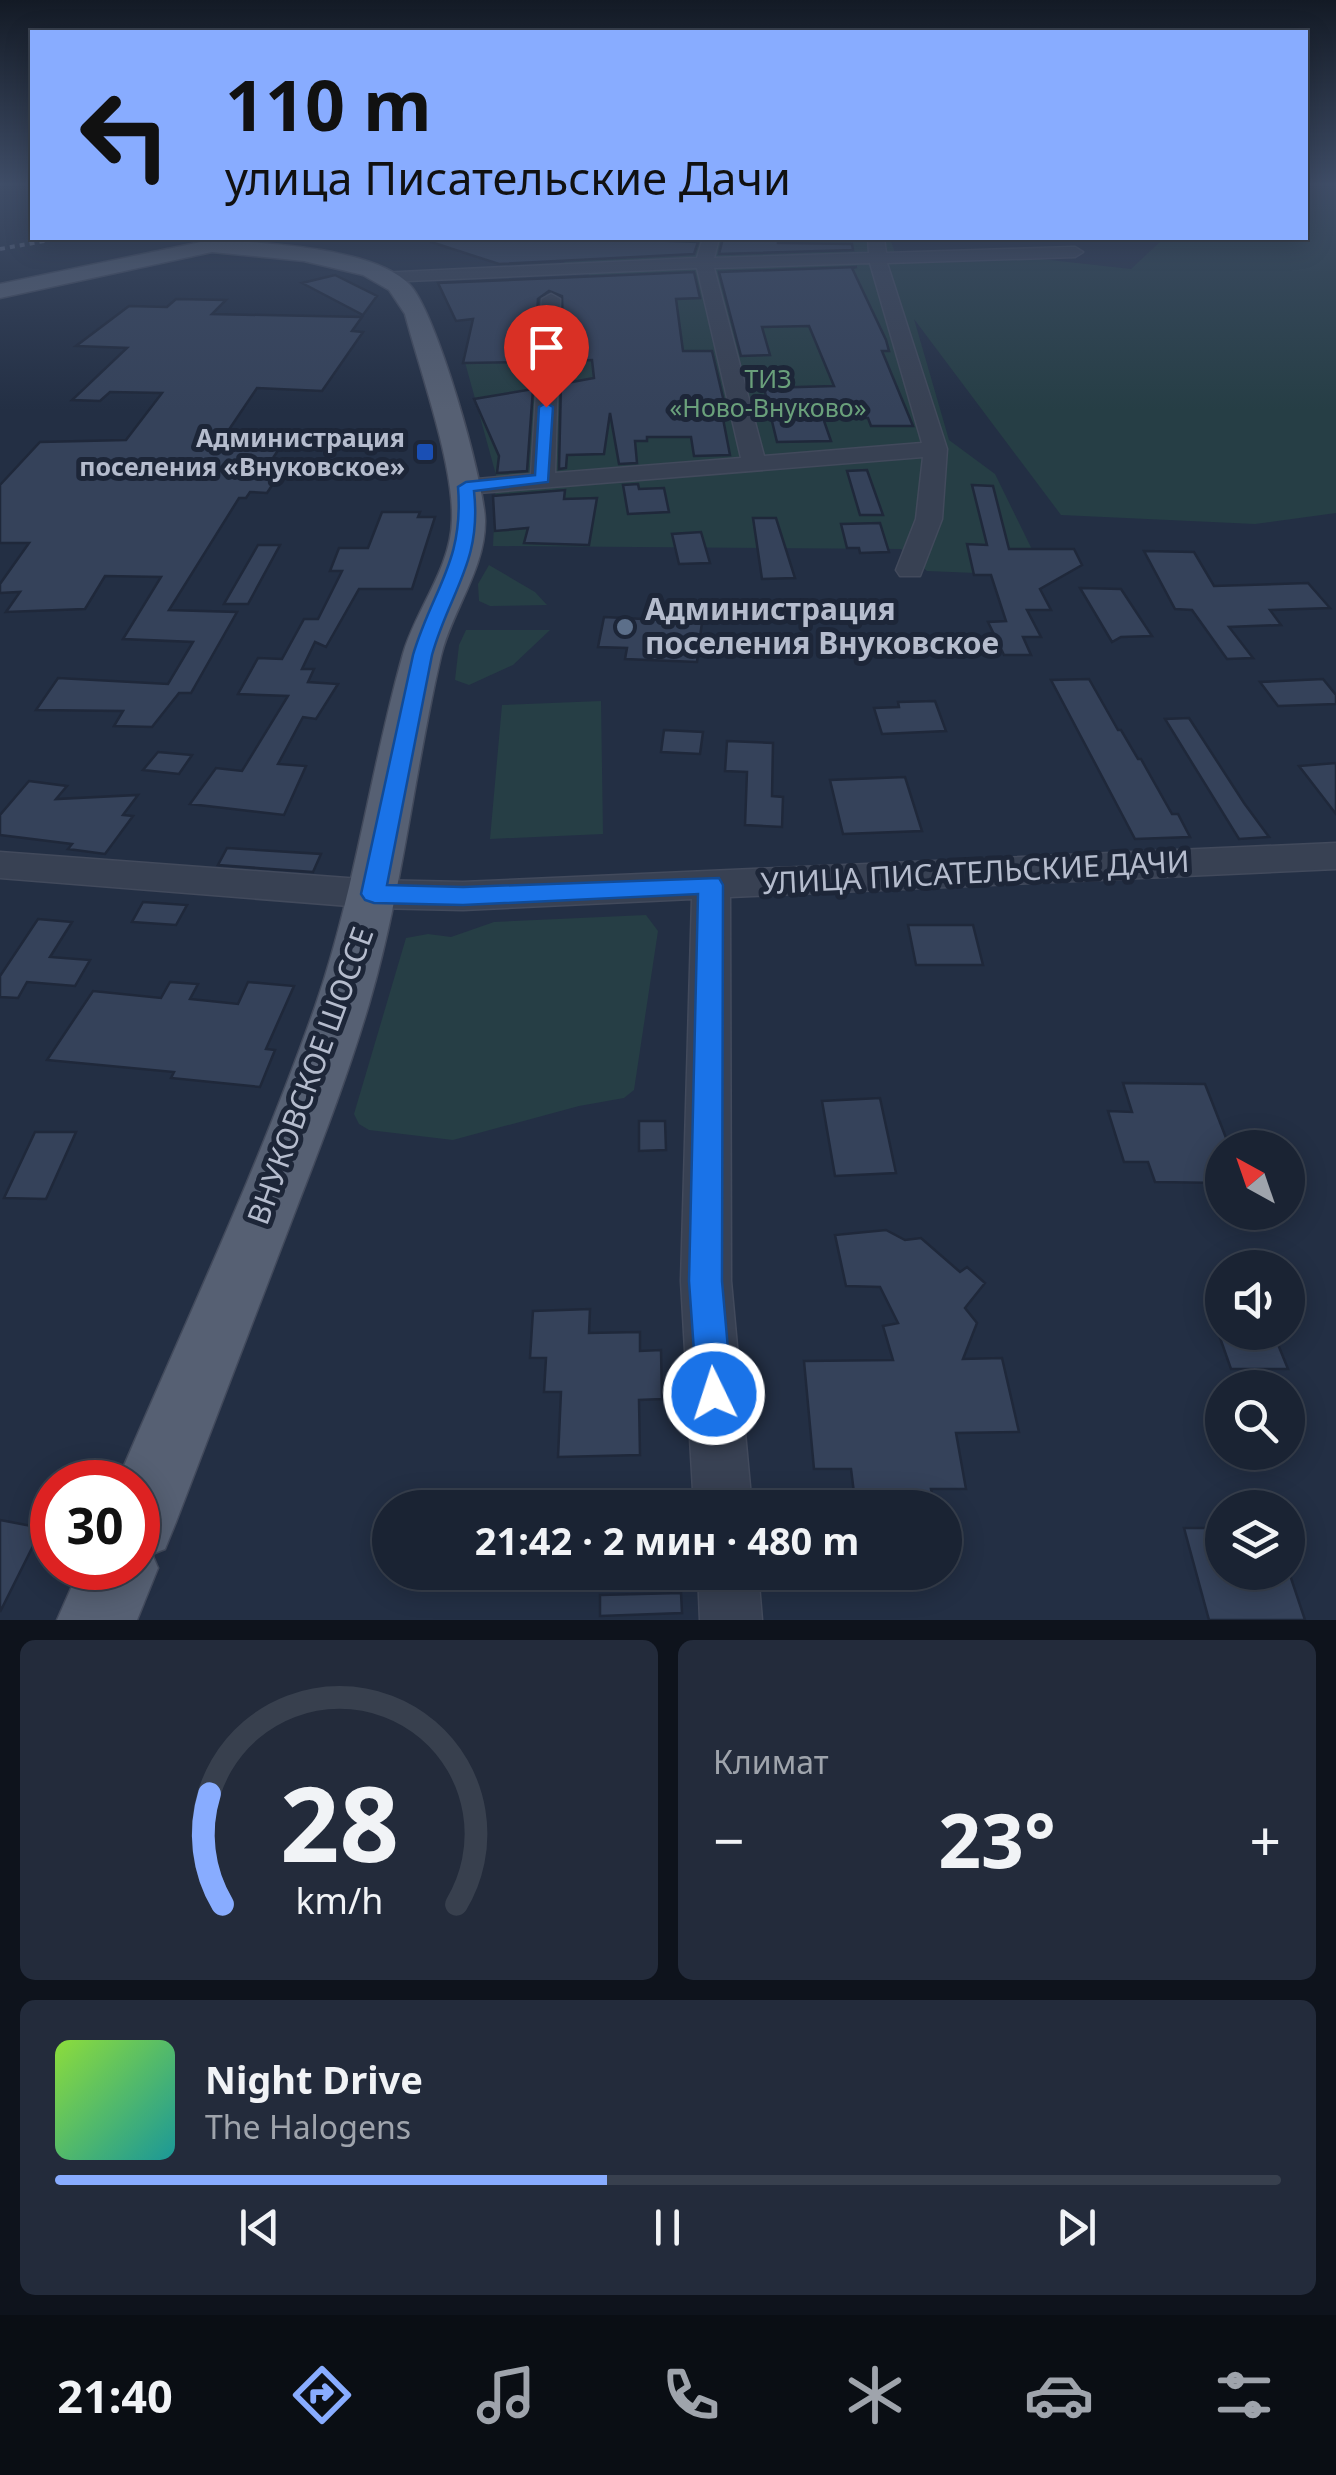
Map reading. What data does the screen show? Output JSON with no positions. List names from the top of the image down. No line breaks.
{"streets":{"main road":["ВНУКОВСКОЕ ШОССЕ"],"street":["УЛИЦА ПИСАТЕЛЬСКИЕ ДАЧИ"]},"crossings":[["УЛИЦА ПИСАТЕЛЬСКИЕ ДАЧИ","ВНУКОВСКОЕ ШОССЕ"]],"parks":["ТИЗ «Ново-Внуково»"],"places":{"transit":["Администрация поселения «Внуковское»"],"other":["Администрация поселения Внуковское"]},"north":"top left","page":{"turn":["110 m","улица Писательские Дачи"],"limit":"30","trip":"21:42 · 2 мин · 480 m","tile":"Климат","heat":["−","23°","+"],"song":["Night Drive","The Halogens"],"tabs":"21:40","gauge":["28","km/h"]}}
